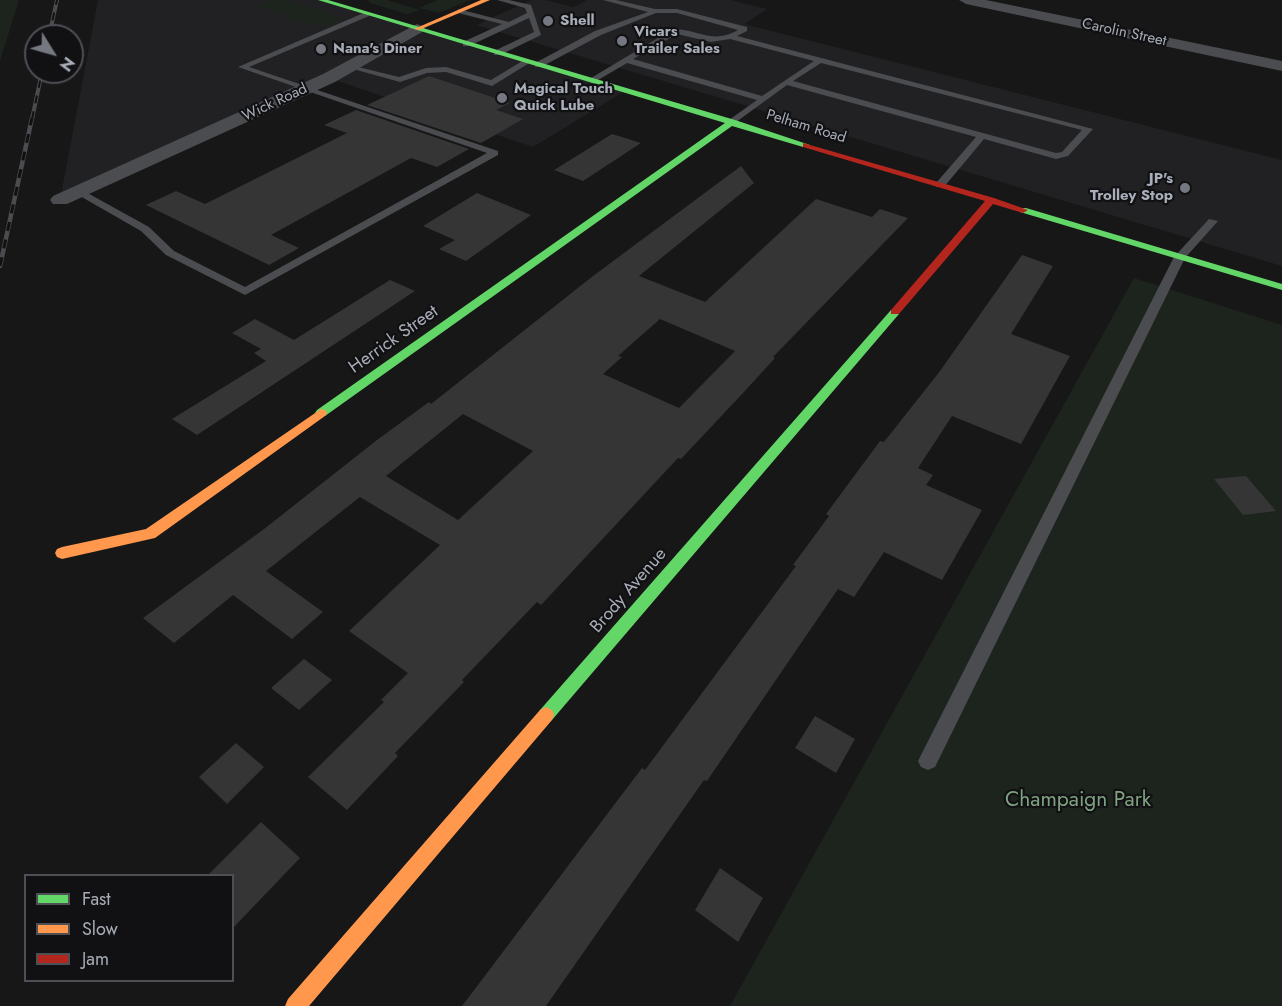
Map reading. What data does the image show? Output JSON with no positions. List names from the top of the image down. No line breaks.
{"streets":{"street":["Carolin Street","Wick Road","Pelham Road","Herrick Street","Brody Avenue"]},"crossings":[["Wick Road","Pelham Road"],["Pelham Road","Herrick Street"],["Pelham Road","Brody Avenue"]],"parks":["Champaign Park"],"places":["Shell","Vicars Trailer Sales","Nana's Diner","Magical Touch Quick Lube","JP's Trolley Stop"],"legend":["Fast","Slow","Jam"],"north":"bottom right"}
